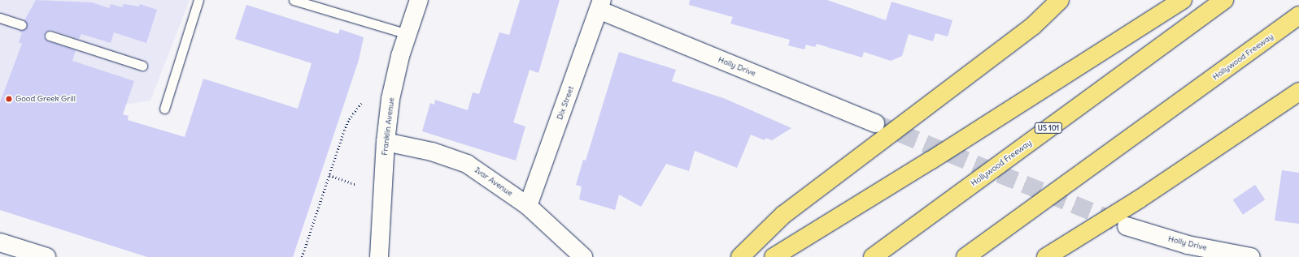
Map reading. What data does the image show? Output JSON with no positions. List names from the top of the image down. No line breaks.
{"streets":{"highway":["Hollywood Freeway","US 101"],"street":["Holly Drive","Dix Street","Franklin Avenue","Ivar Avenue"]},"crossings":[["Holly Drive","Dix Street"],["Dix Street","Ivar Avenue"],["Franklin Avenue","Ivar Avenue"]],"places":["Good Greek Grill"]}
